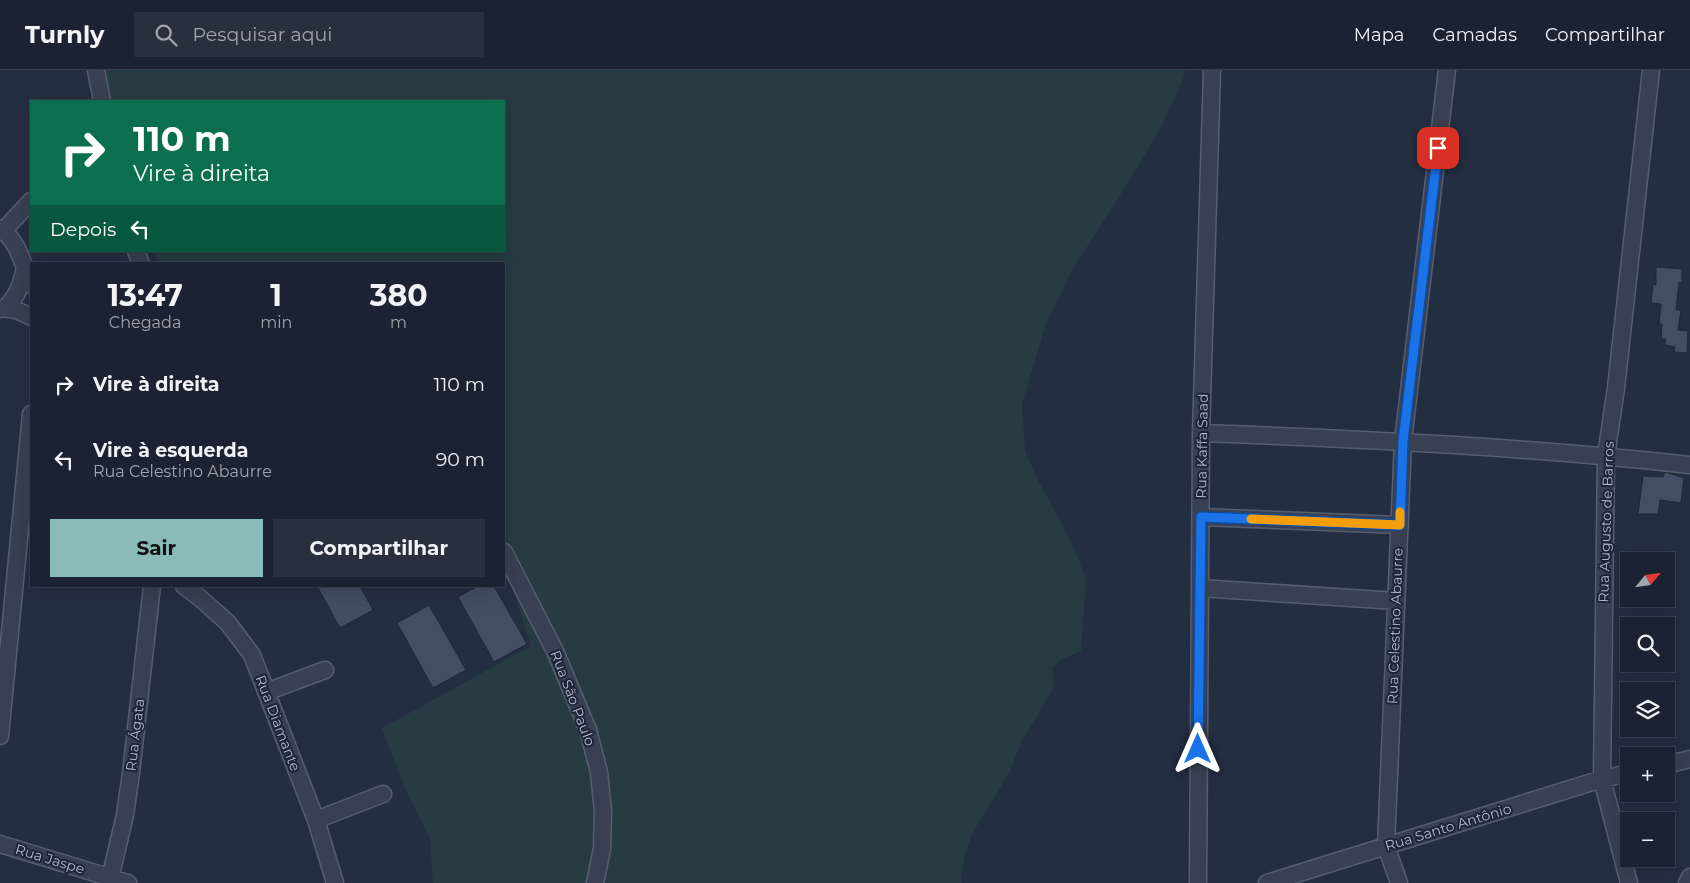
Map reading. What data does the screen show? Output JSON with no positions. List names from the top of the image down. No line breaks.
{"streets":{"street":["Rua Kaffa Saad","Rua Augusto de Barros","Rua Celestino Abaurre","Rua São Paulo","Rua Diamante","Rua Ágata","Rua Santo Antônio","Rua Jaspe"]},"crossings":[["Rua Augusto de Barros","Rua Santo Antônio"],["Rua Celestino Abaurre","Rua Santo Antônio"],["Rua Ágata","Rua Jaspe"]],"north":"top right","page":{"header":"Turnly","search":"Pesquisar aqui","nav":["Mapa","Camadas","Compartilhar"],"turn":["110 m","Vire à direita"],"then":"Depois","eta":["13:47","Chegada","1","min","380","m"],"list":[{"name":"Vire à direita","value":"110 m"},{"name":"Vire à esquerda","note":"Rua Celestino Abaurre","value":"90 m"}],"buttons":["Sair","Compartilhar"],"map_buttons":["+","−"]}}
